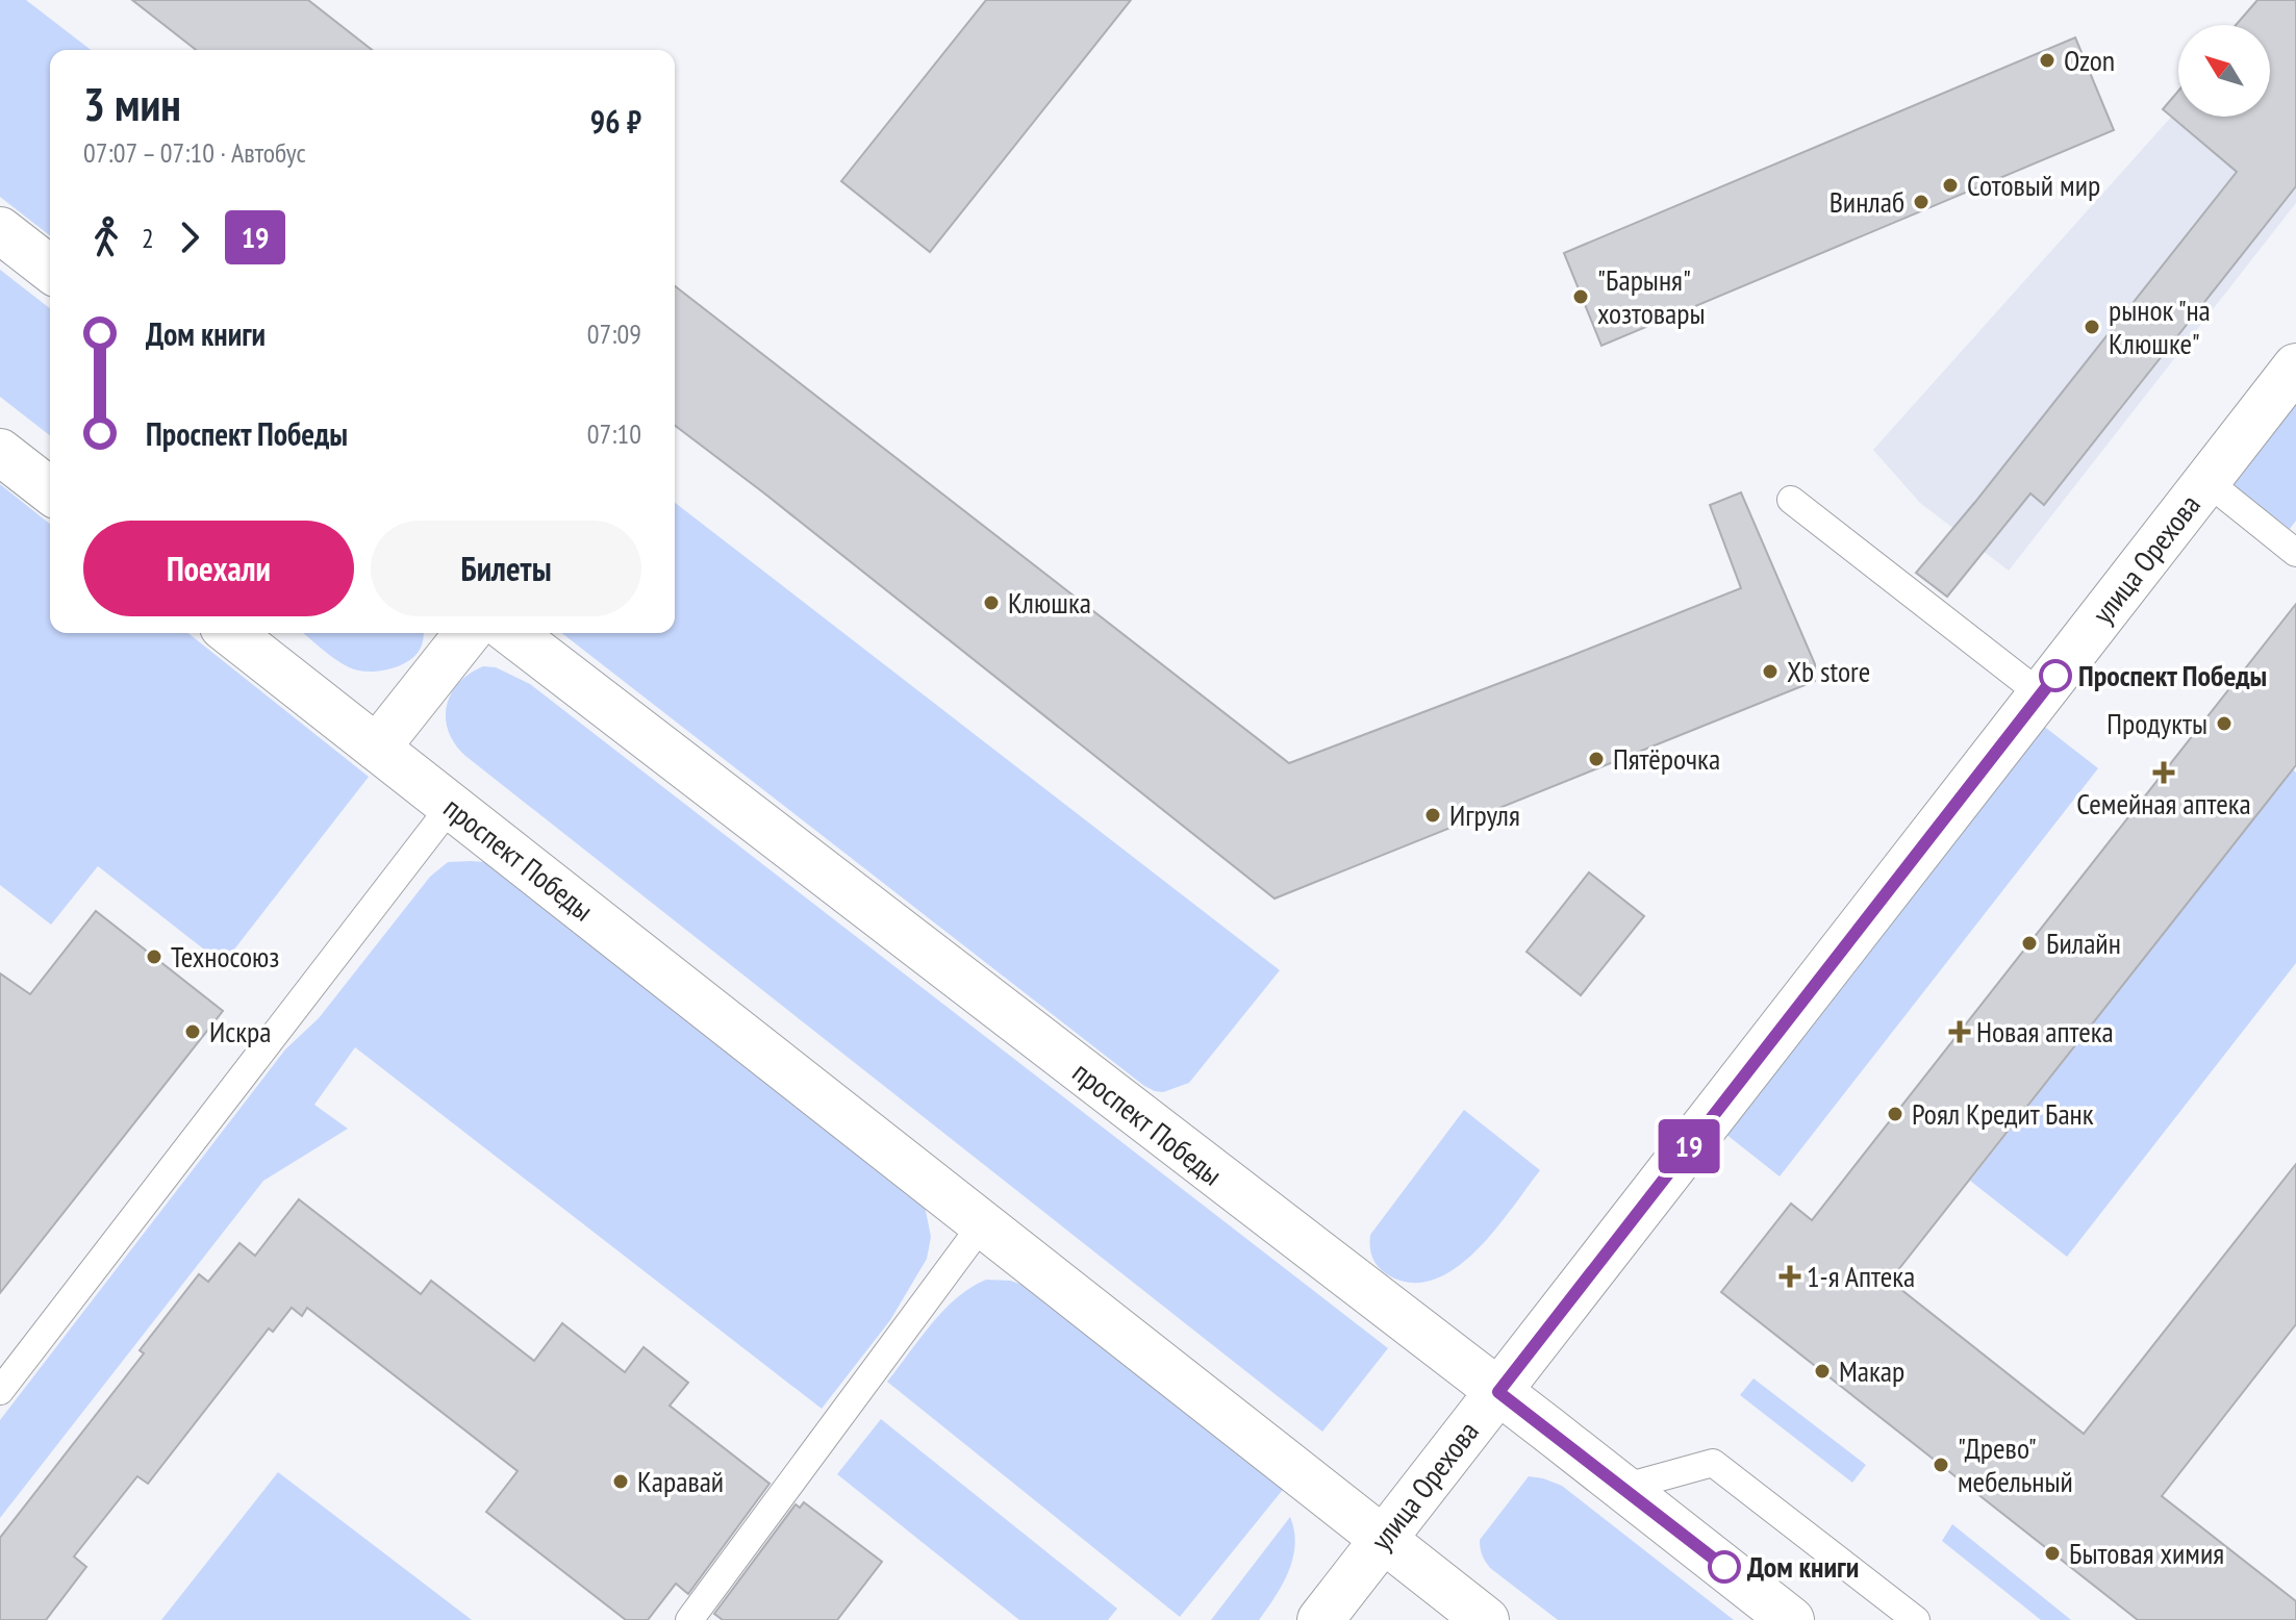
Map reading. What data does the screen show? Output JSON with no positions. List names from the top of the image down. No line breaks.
{"streets":{"main road":["улица Орехова","проспект Победы"]},"crossings":[["улица Орехова","проспект Победы"]],"places":{"other":["Ozon","Сотовый мир","Винлаб","\"Барыня\" хозтовары","рынок \"на Клюшке\"","Клюшка","Xb store","Проспект Победы","Продукты","Пятёрочка","Игруля","Билайн","Техносоюз","Искра","Роял Кредит Банк","Макар","\"Древо\" мебельный","Каравай","Бытовая химия","Дом книги"],"health":["Семейная аптека","Новая аптека","1-я Аптека"]},"lines":["bus line 19"],"north":"top left","page":{"on_map":"19","heading":["3 мин","07:07 – 07:10 · Автобус","96 ₽"],"legs":["2","19"],"list":[{"name":"Дом книги","value":"07:09"},{"name":"Проспект Победы","value":"07:10"}],"buttons":["Поехали","Билеты"]}}
